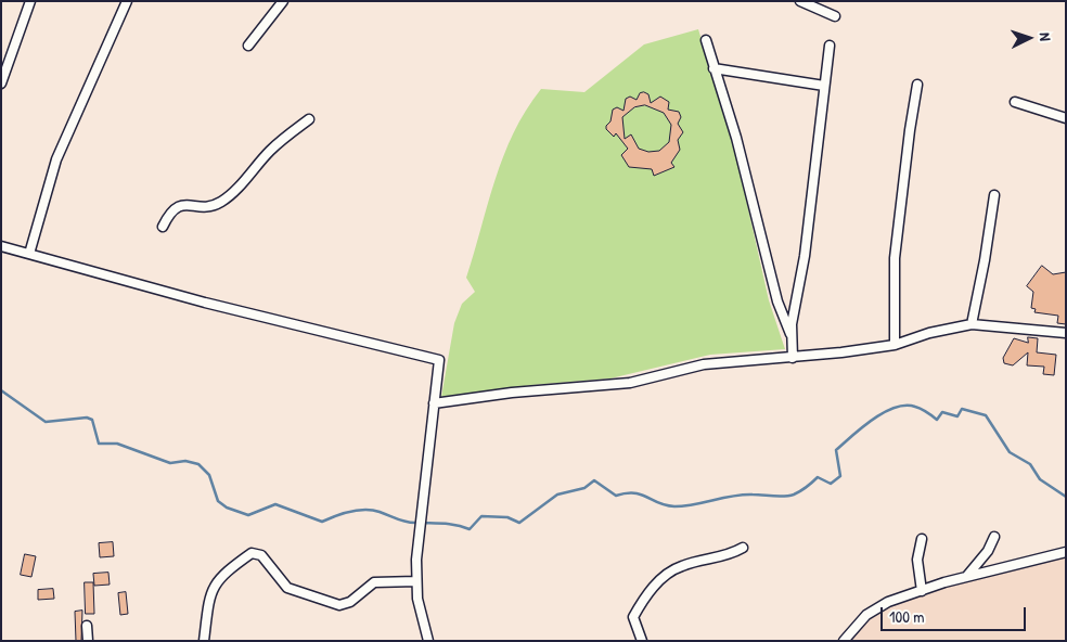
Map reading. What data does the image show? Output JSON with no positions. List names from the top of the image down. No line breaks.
{"scale_bar":"100 m","north":"right"}
